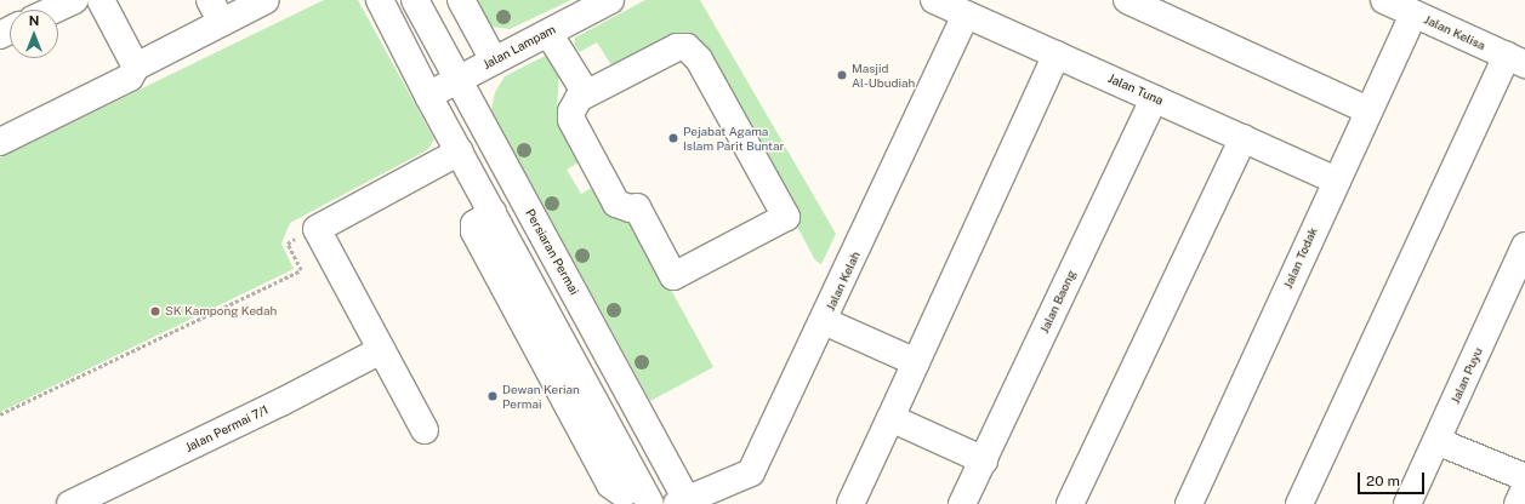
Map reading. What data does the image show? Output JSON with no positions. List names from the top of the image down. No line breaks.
{"streets":{"street":["Jalan Kelisa","Jalan Lampam","Jalan Tuna","Persiaran Permai","Jalan Todak","Jalan Kelah","Jalan Baong","Jalan Puyu","Jalan Permai 7/1"]},"crossings":[["Jalan Kelisa","Jalan Todak"],["Jalan Lampam","Persiaran Permai"],["Jalan Tuna","Jalan Todak"],["Jalan Tuna","Jalan Kelah"],["Jalan Tuna","Jalan Baong"],["Persiaran Permai","Jalan Kelah"]],"places":["Masjid Al-Ubudiah","Pejabat Agama Islam Parit Buntar","SK Kampong Kedah","Dewan Kerian Permai"],"scale_bar":"20 m","north":"top"}
